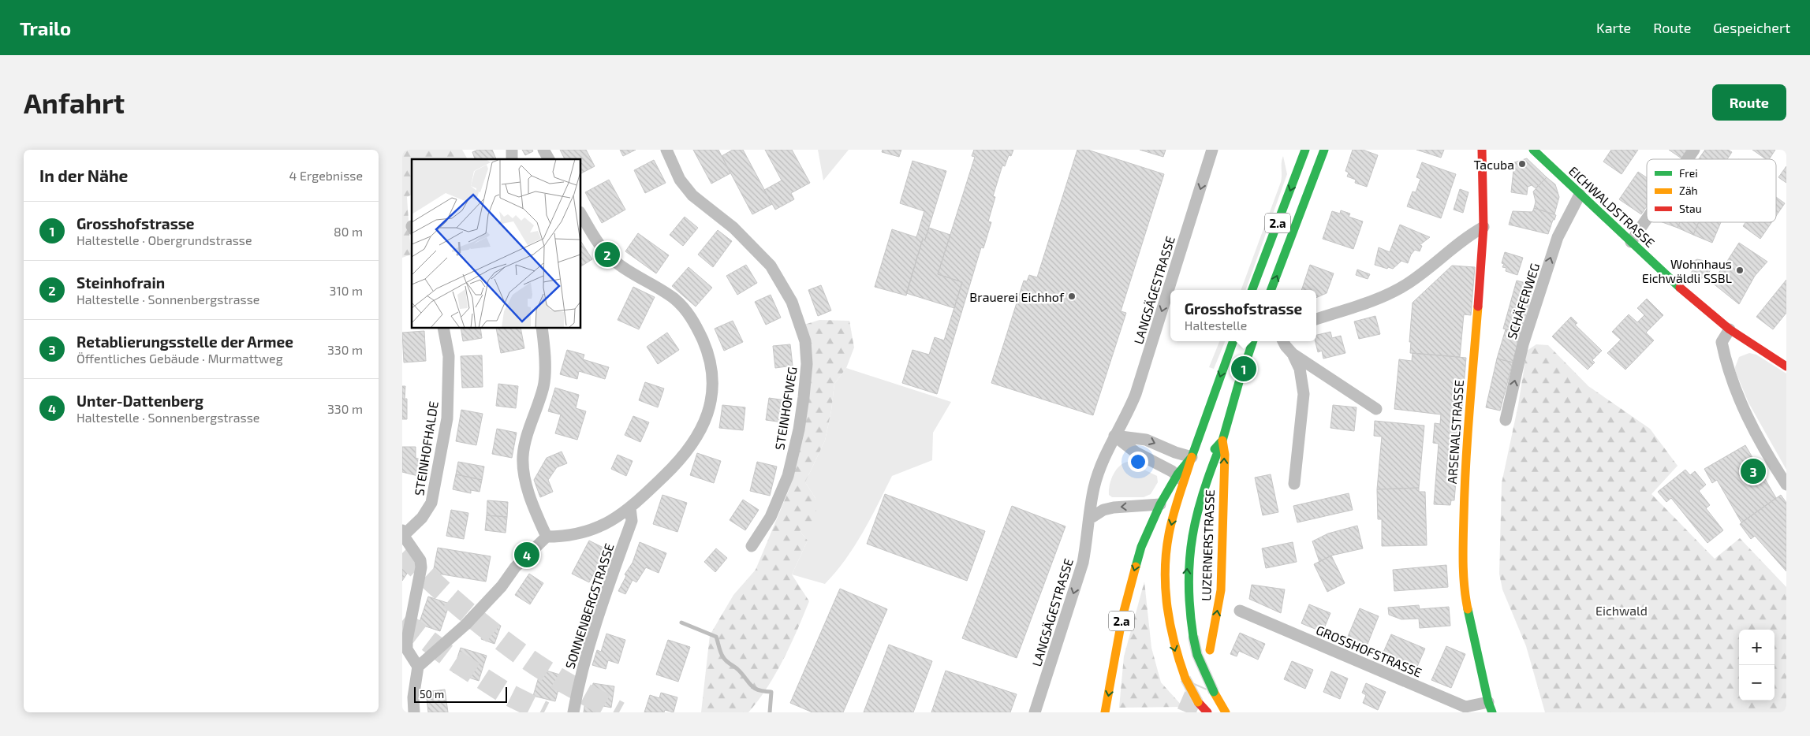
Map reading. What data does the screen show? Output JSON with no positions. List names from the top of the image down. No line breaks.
{"streets":{"main road":["EICHWALDSTRASSE","2.a","ARSENALSTRASSE","LUZERNERSTRASSE"],"street":["LANGSÄGESTRASSE","SCHÄFERWEG","STEINHOFWEG","STEINHOFHALDE","SONNENBERGSTRASSE","GROSSHOFSTRASSE"]},"crossings":[["EICHWALDSTRASSE","SCHÄFERWEG"],["ARSENALSTRASSE","GROSSHOFSTRASSE"]],"one_way":["LANGSÄGESTRASSE","SCHÄFERWEG"],"parks":["Eichwald"],"places":["Tacuba","Wohnhaus Eichwäldli SSBL","Brauerei Eichhof"],"legend":["Frei","Zäh","Stau"],"scale_bar":"50 m","page":{"header":"Trailo","nav":["Karte","Route","Gespeichert"],"buttons":"Route","title":"Anfahrt","heading":["In der Nähe","4 Ergebnisse"],"list":[{"mark":"1","name":"Grosshofstrasse","note":"Haltestelle · Obergrundstrasse","value":"80 m"},{"mark":"2","name":"Steinhofrain","note":"Haltestelle · Sonnenbergstrasse","value":"310 m"},{"mark":"3","name":"Retablierungsstelle der Armee","note":"Öffentliches Gebäude · Murmattweg","value":"330 m"},{"mark":"4","name":"Unter-Dattenberg","note":"Haltestelle · Sonnenbergstrasse","value":"330 m"}],"pins":["2","1","3","4"],"popup":["Grosshofstrasse","Haltestelle"],"map_buttons":["+","−"],"scale":"50 m"}}
